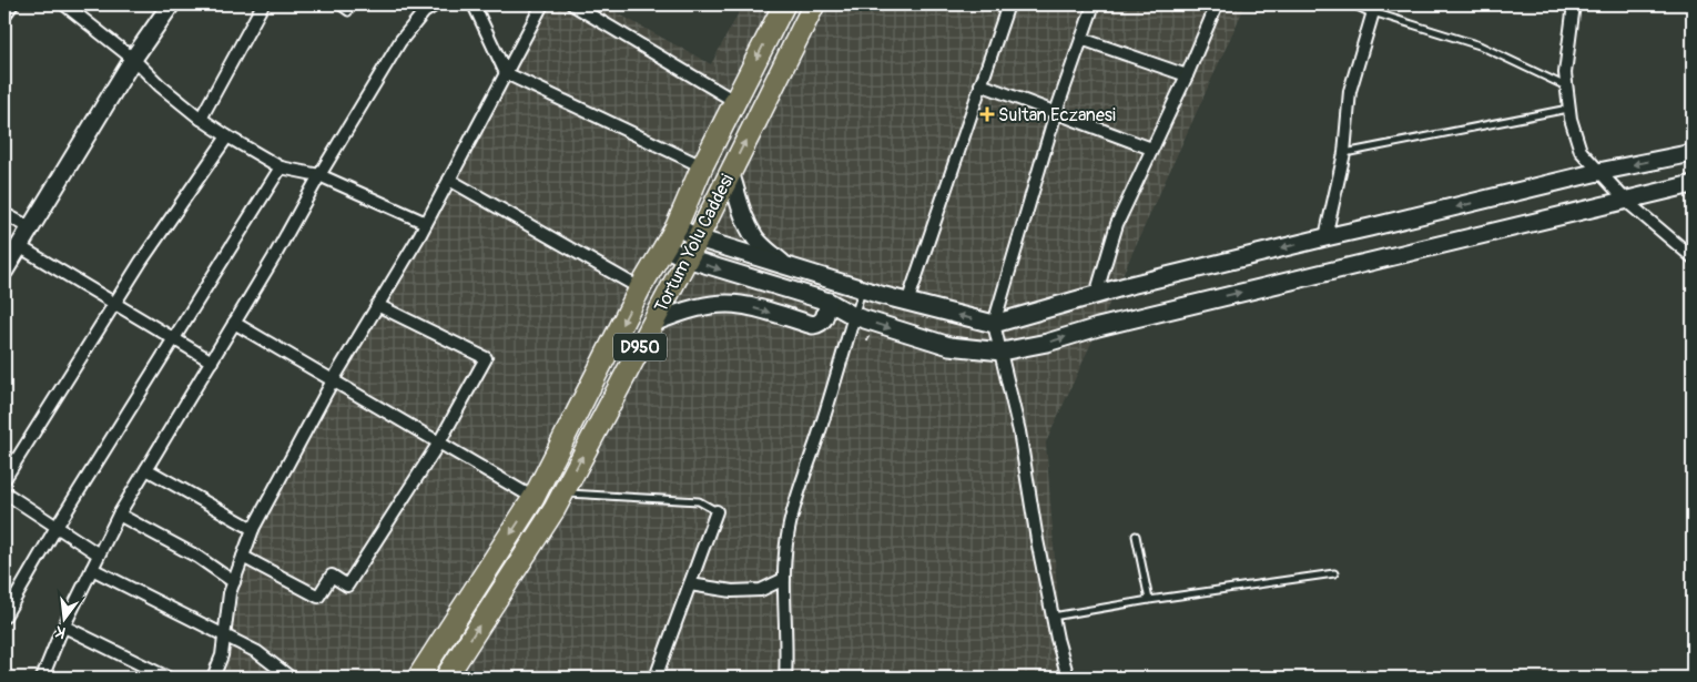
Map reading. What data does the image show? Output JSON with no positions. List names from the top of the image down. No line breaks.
{"streets":{"highway":["Tortum Yolu Caddesi","D950"]},"places":{"health":["Sultan Eczanesi"]},"north":"bottom"}
